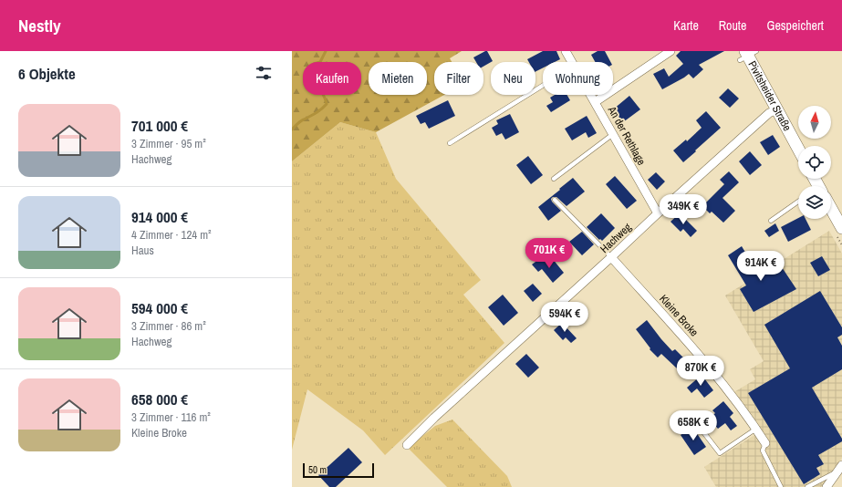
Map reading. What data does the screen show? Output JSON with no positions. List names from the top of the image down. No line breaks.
{"streets":{"main road":["Pivitsheider Straße"],"street":["An der Rethlage","Hachweg","Kleine Broke"]},"crossings":[["Pivitsheider Straße","Hachweg"],["An der Rethlage","Hachweg"],["Hachweg","Kleine Broke"]],"scale_bar":"50 m","north":"top","page":{"header":"Nestly","nav":["Karte","Route","Gespeichert"],"heading":"6 Objekte","chip":["Kaufen","Mieten","Filter","Neu","Wohnung"],"list":[{"name":"701 000 €","note":"3 Zimmer · 95 m² · Hachweg"},{"name":"914 000 €","note":"4 Zimmer · 124 m² · Haus"},{"name":"594 000 €","note":"3 Zimmer · 86 m² · Hachweg"},{"name":"658 000 €","note":"3 Zimmer · 116 m² · Kleine Broke"}],"price":["349K €","701K €","914K €","594K €","870K €","658K €"],"scale":"50 m"}}
